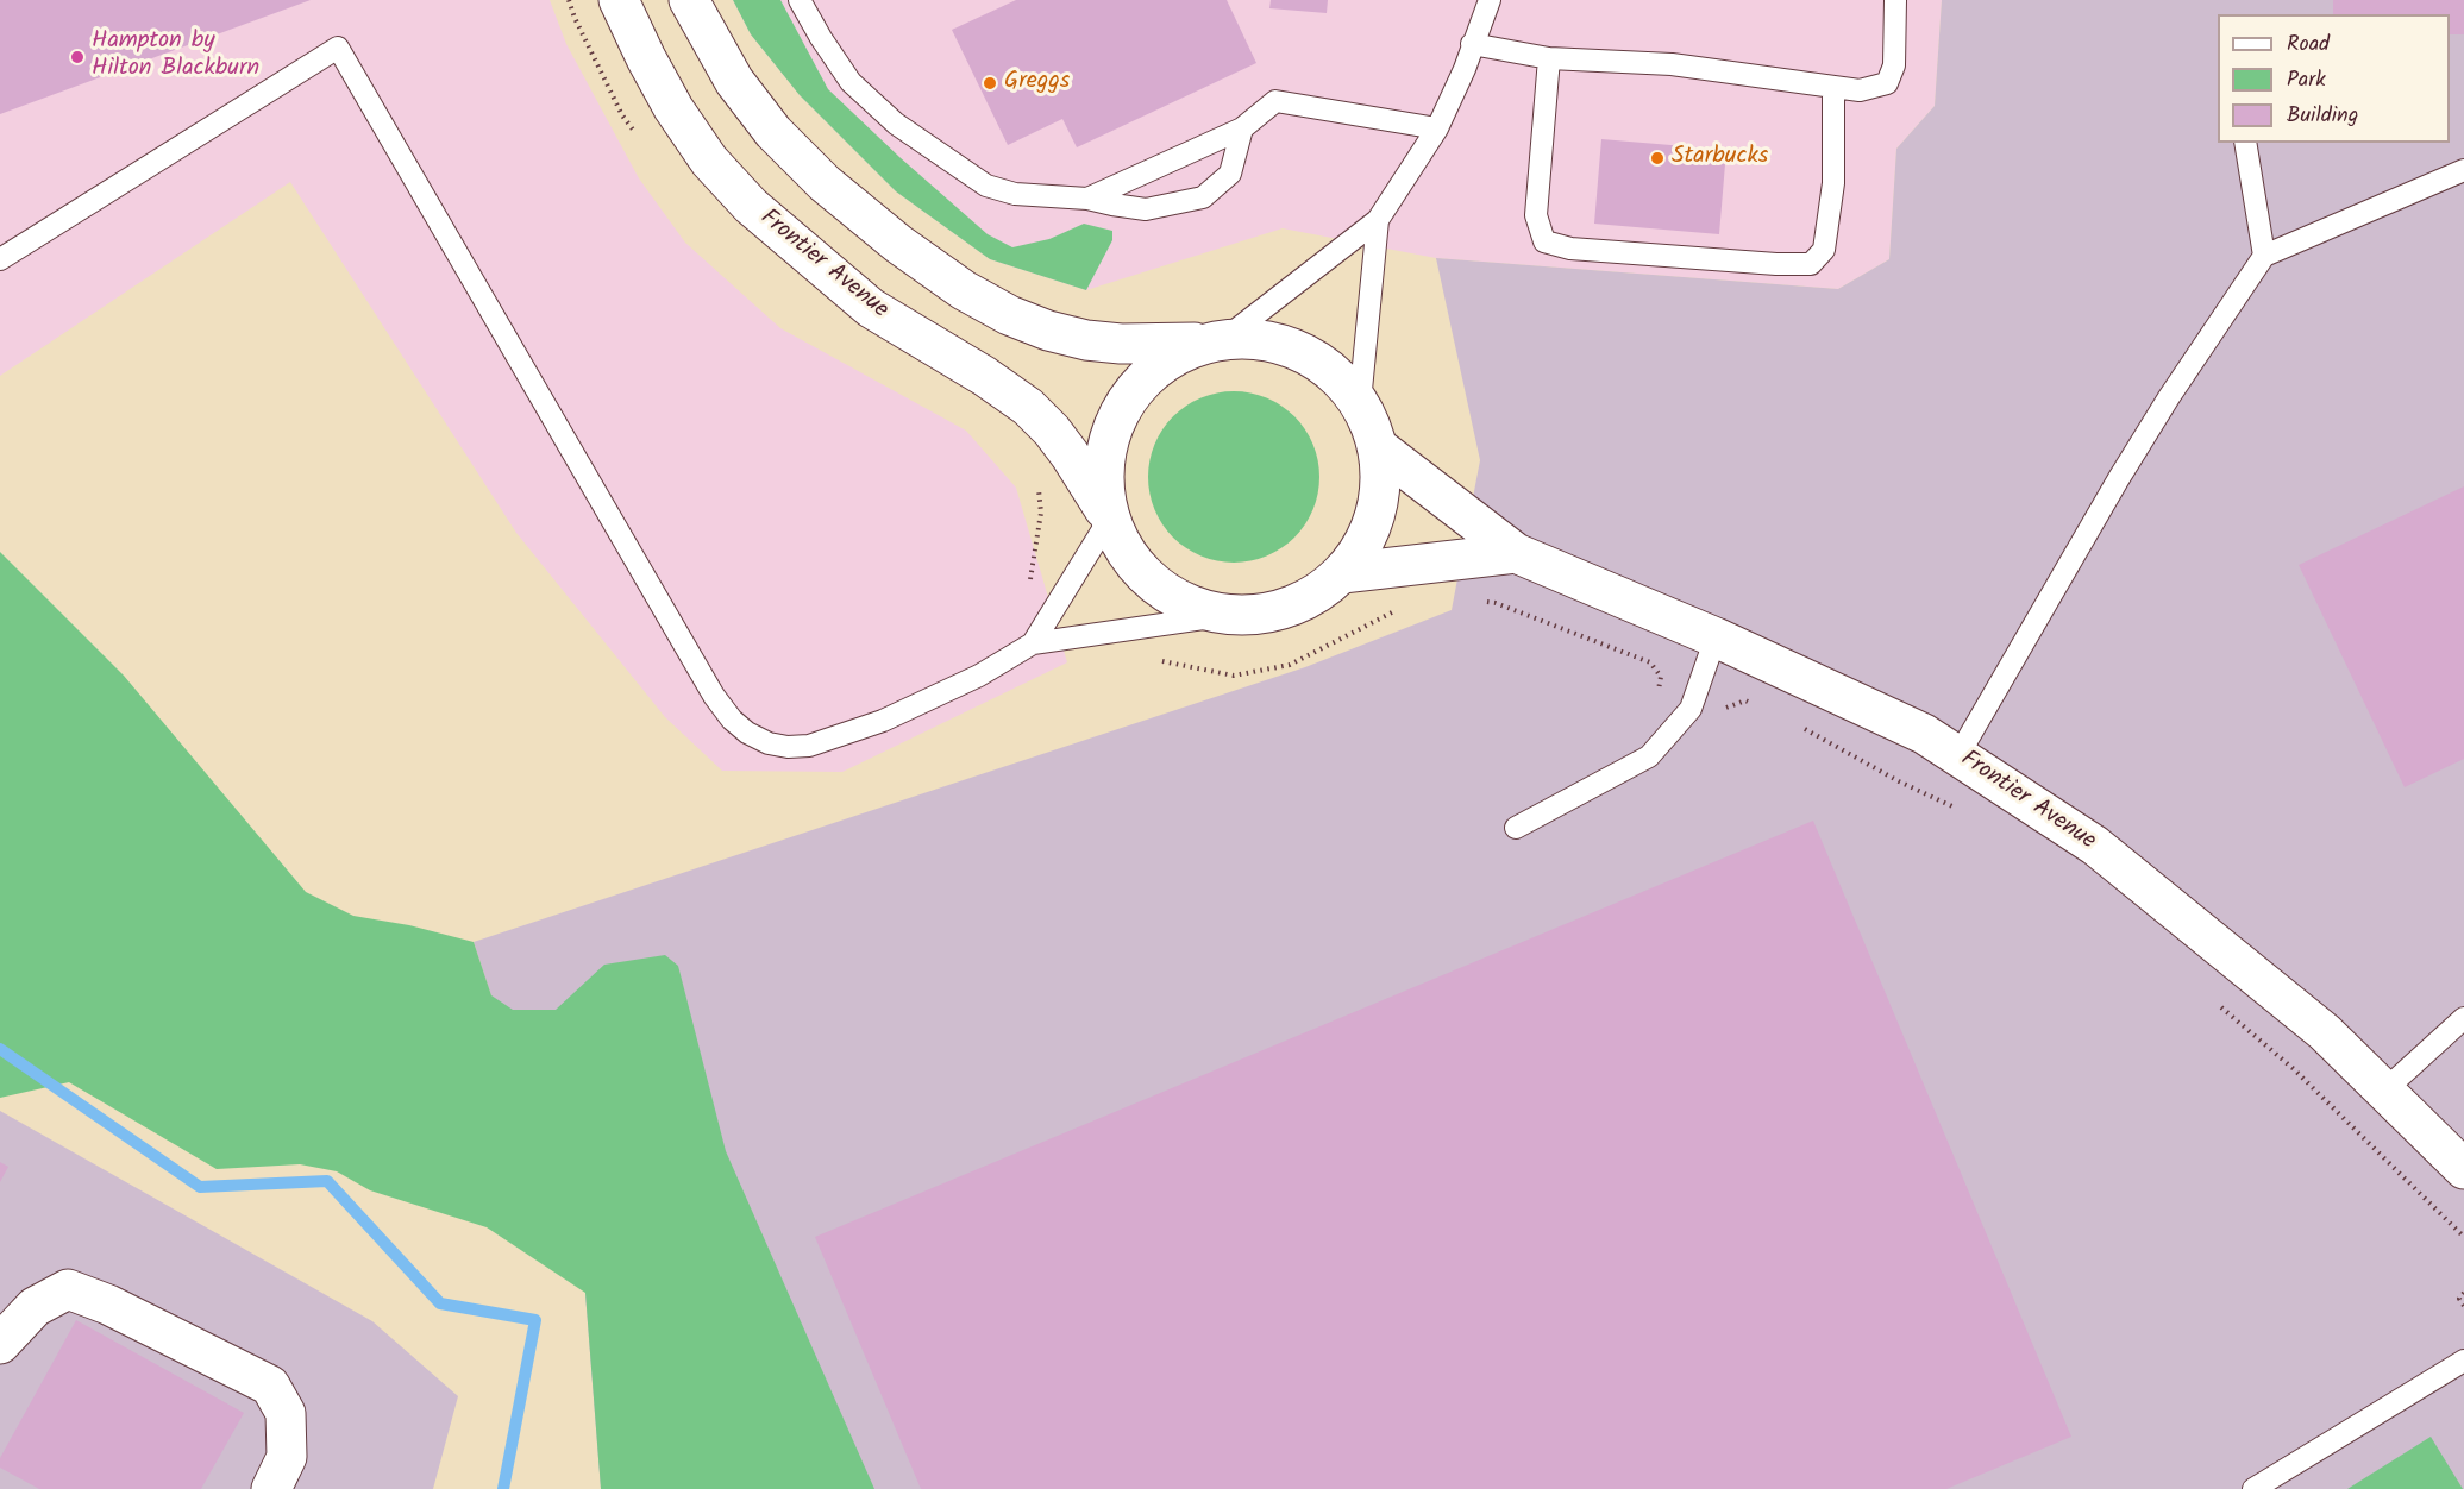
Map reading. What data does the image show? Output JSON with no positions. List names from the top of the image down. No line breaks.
{"streets":{"street":["Frontier Avenue"]},"places":["Hampton by Hilton Blackburn","Greggs","Starbucks"],"legend":["Road","Park","Building"]}
